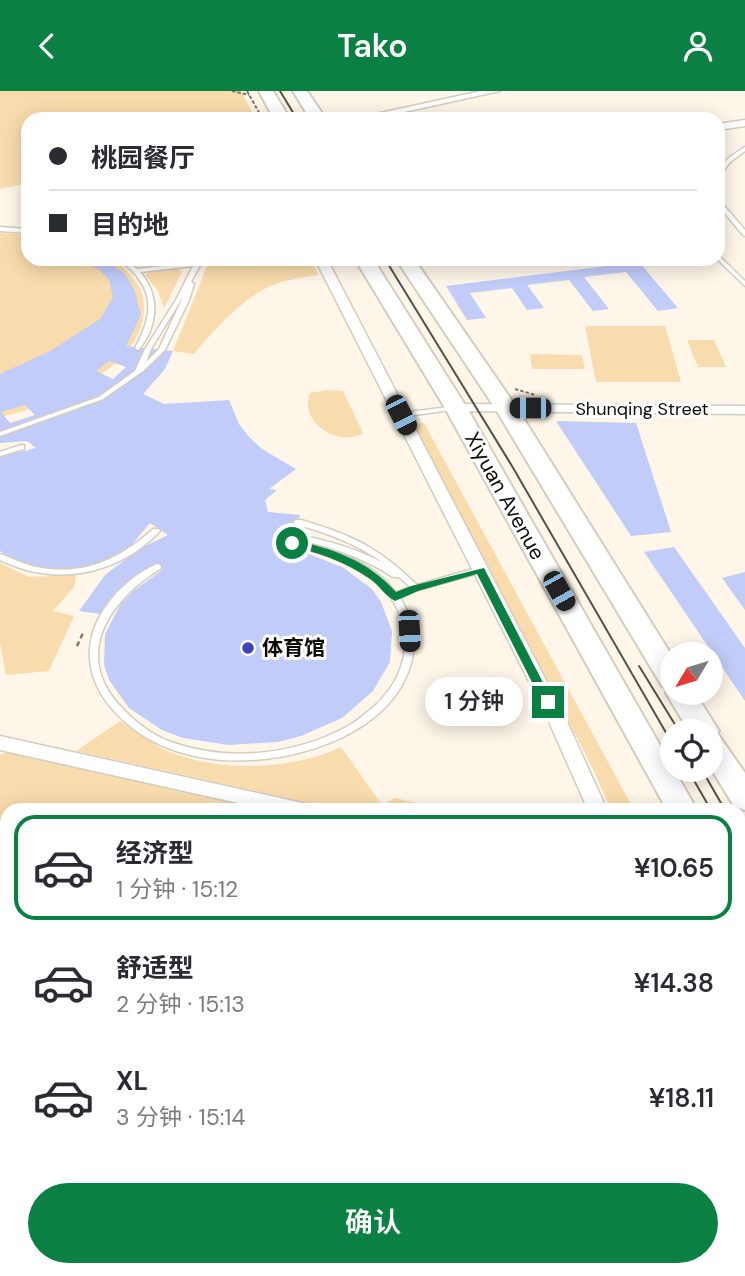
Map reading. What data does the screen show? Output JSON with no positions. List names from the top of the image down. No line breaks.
{"streets":{"main road":["Xiyuan Avenue"],"street":["Shunqing Street"]},"crossings":[["Shunqing Street","Xiyuan Avenue"]],"places":["体育馆"],"north":"bottom left","page":{"header":"Tako","banner":["桃园餐厅","目的地"],"bubble":"1 分钟","list":[{"name":"经济型","note":"1 分钟 · 15:12","value":"¥10.65"},{"name":"舒适型","note":"2 分钟 · 15:13","value":"¥14.38"},{"name":"XL","note":"3 分钟 · 15:14","value":"¥18.11"}],"buttons":"确认"}}
